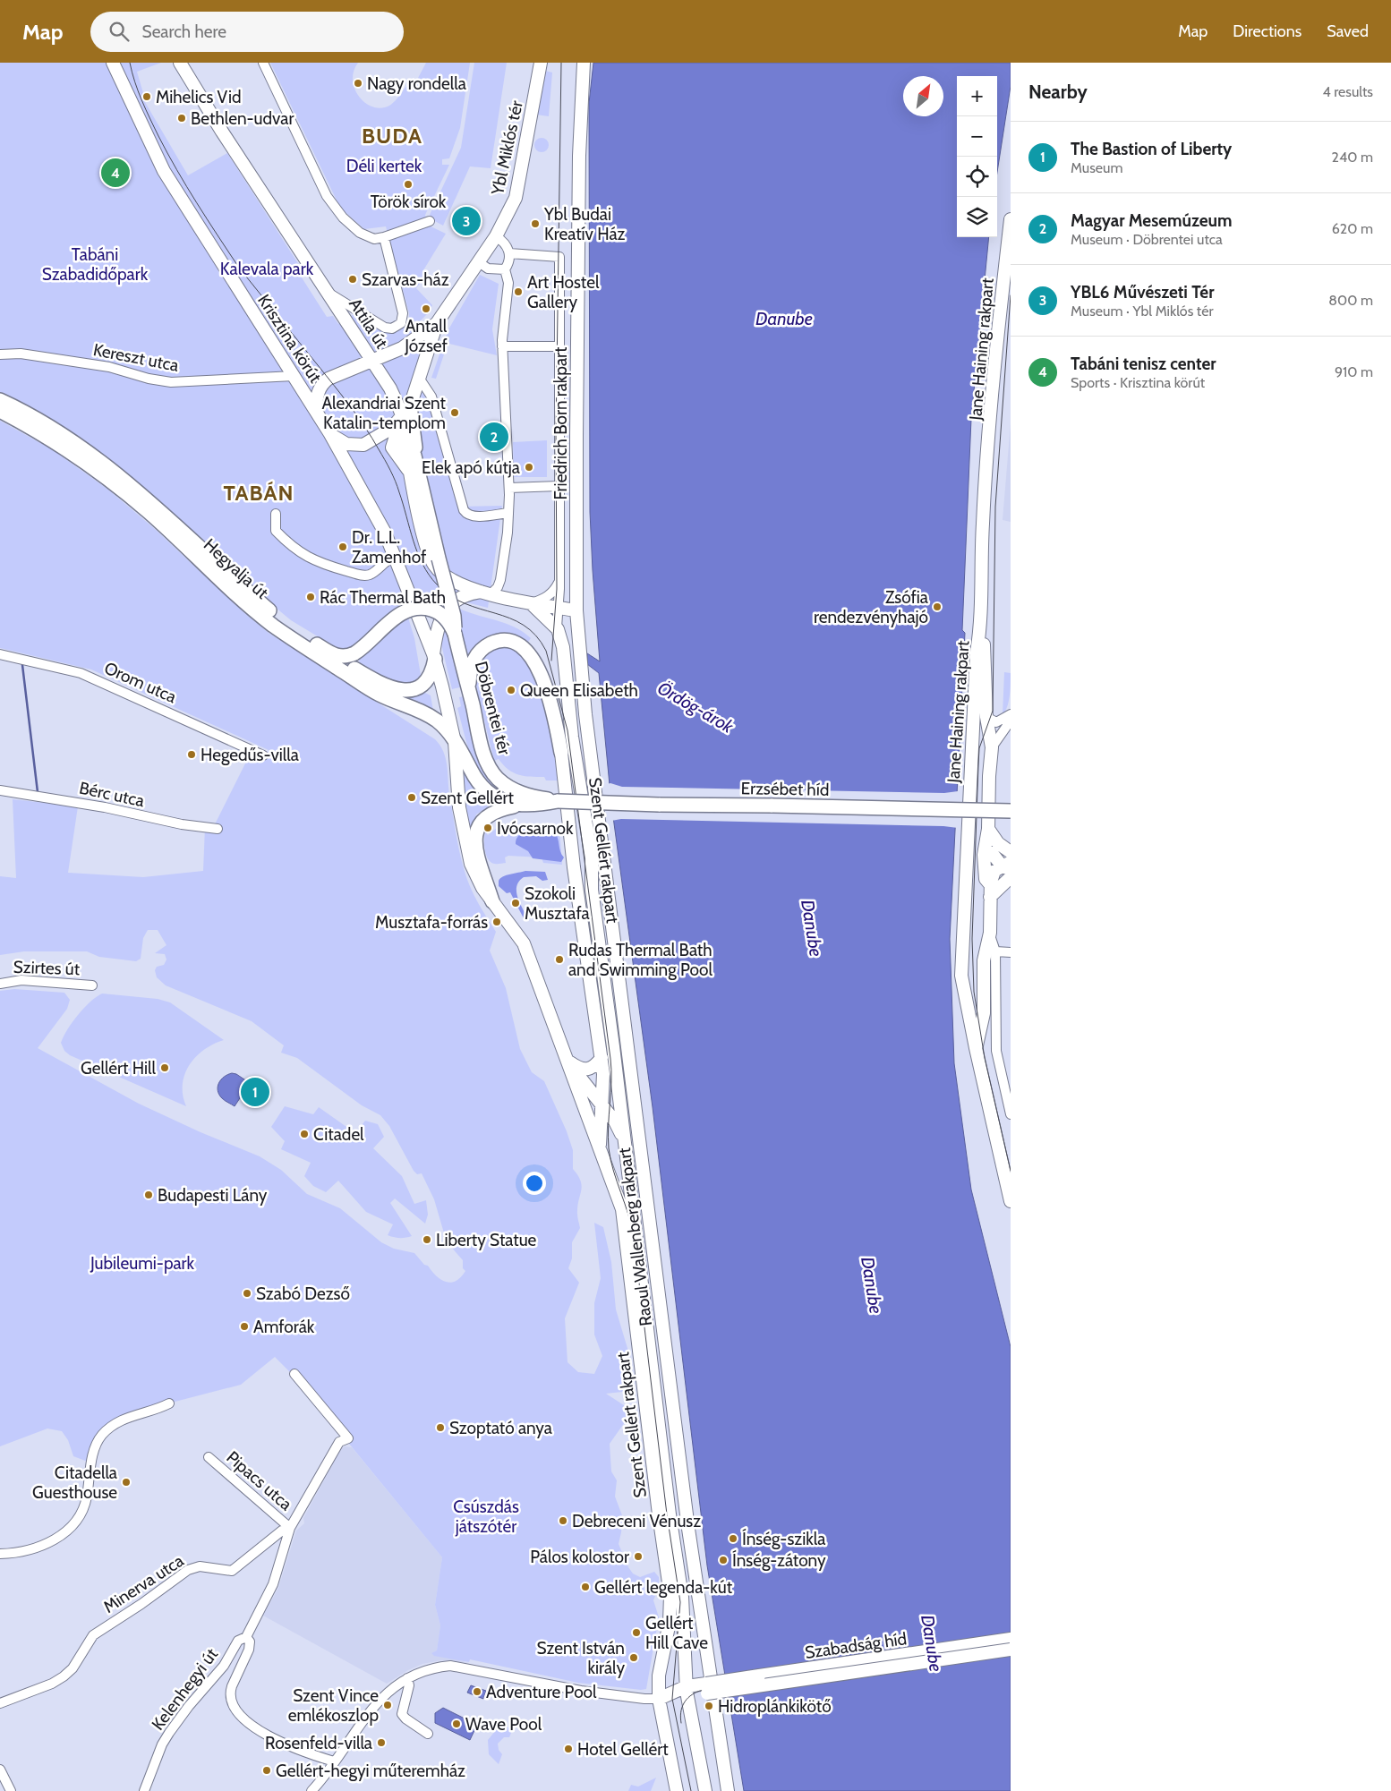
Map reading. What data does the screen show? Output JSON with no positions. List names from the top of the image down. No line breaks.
{"streets":{"main road":["Ybl Miklós tér","Attila út","Krisztina körút","Jane Haining rakpart","Friedrich Born rakpart","Hegyalja út","Döbrentei tér","Erzsébet híd","Szent Gellért rakpart","Raoul Wallenberg rakpart","Szabadság híd"],"street":["Kereszt utca","Orom utca","Bérc utca","Szirtes út","Pipacs utca","Minerva utca","Kelenhegyi út"]},"crossings":[["Attila út","Krisztina körút"],["Krisztina körút","Kereszt utca"],["Krisztina körút","Hegyalja út"],["Krisztina körút","Szent Gellért rakpart"],["Friedrich Born rakpart","Raoul Wallenberg rakpart"],["Hegyalja út","Szent Gellért rakpart"],["Döbrentei tér","Erzsébet híd"],["Raoul Wallenberg rakpart","Szabadság híd"],["Pipacs utca","Minerva utca"],["Pipacs utca","Kelenhegyi út"],["Minerva utca","Kelenhegyi út"]],"districts":["BUDA","TABÁN"],"water":["Danube","Ördög-árok"],"parks":["Déli kertek","Tabáni Szabadidőpark","Kalevala park","Jubileumi-park","Csúszdás játszótér"],"places":["Nagy rondella","Mihelics Vid","Bethlen-udvar","Török sírok","Ybl Budai Kreatív Ház","Szarvas-ház","Art Hostel Gallery","Antall József","Alexandriai Szent Katalin-templom","Elek apó kútja","Dr. L.L. Zamenhof","Rác Thermal Bath","Zsófia rendezvényhajó","Queen Elisabeth","Hegedűs-villa","Szent Gellért","Ivócsarnok","Szokoli Musztafa","Musztafa-forrás","Rudas Thermal Bath and Swimming Pool","Gellért Hill","Citadel","Budapesti Lány","Liberty Statue","Szabó Dezső","Amforák","Szoptató anya","Citadella Guesthouse","Debreceni Vénusz","Ínség-szikla","Pálos kolostor","Ínség-zátony","Gellért legenda-kút","Gellért Hill Cave","Szent István király","Adventure Pool","Szent Vince emlékoszlop","Hidroplánkikötő","Wave Pool","Rosenfeld-villa","Hotel Gellért","Gellért-hegyi műteremház"],"north":"top right","page":{"header":"Map","search":"Search here","nav":["Map","Directions","Saved"],"heading":["Nearby","4 results"],"map_buttons":["+","−"],"list":[{"mark":"1","name":"The Bastion of Liberty","note":"Museum","value":"240 m"},{"mark":"2","name":"Magyar Mesemúzeum","note":"Museum · Döbrentei utca","value":"620 m"},{"mark":"3","name":"YBL6 Művészeti Tér","note":"Museum · Ybl Miklós tér","value":"800 m"},{"mark":"4","name":"Tabáni tenisz center","note":"Sports · Krisztina körút","value":"910 m"}],"pins":["4","3","2","1"]}}
